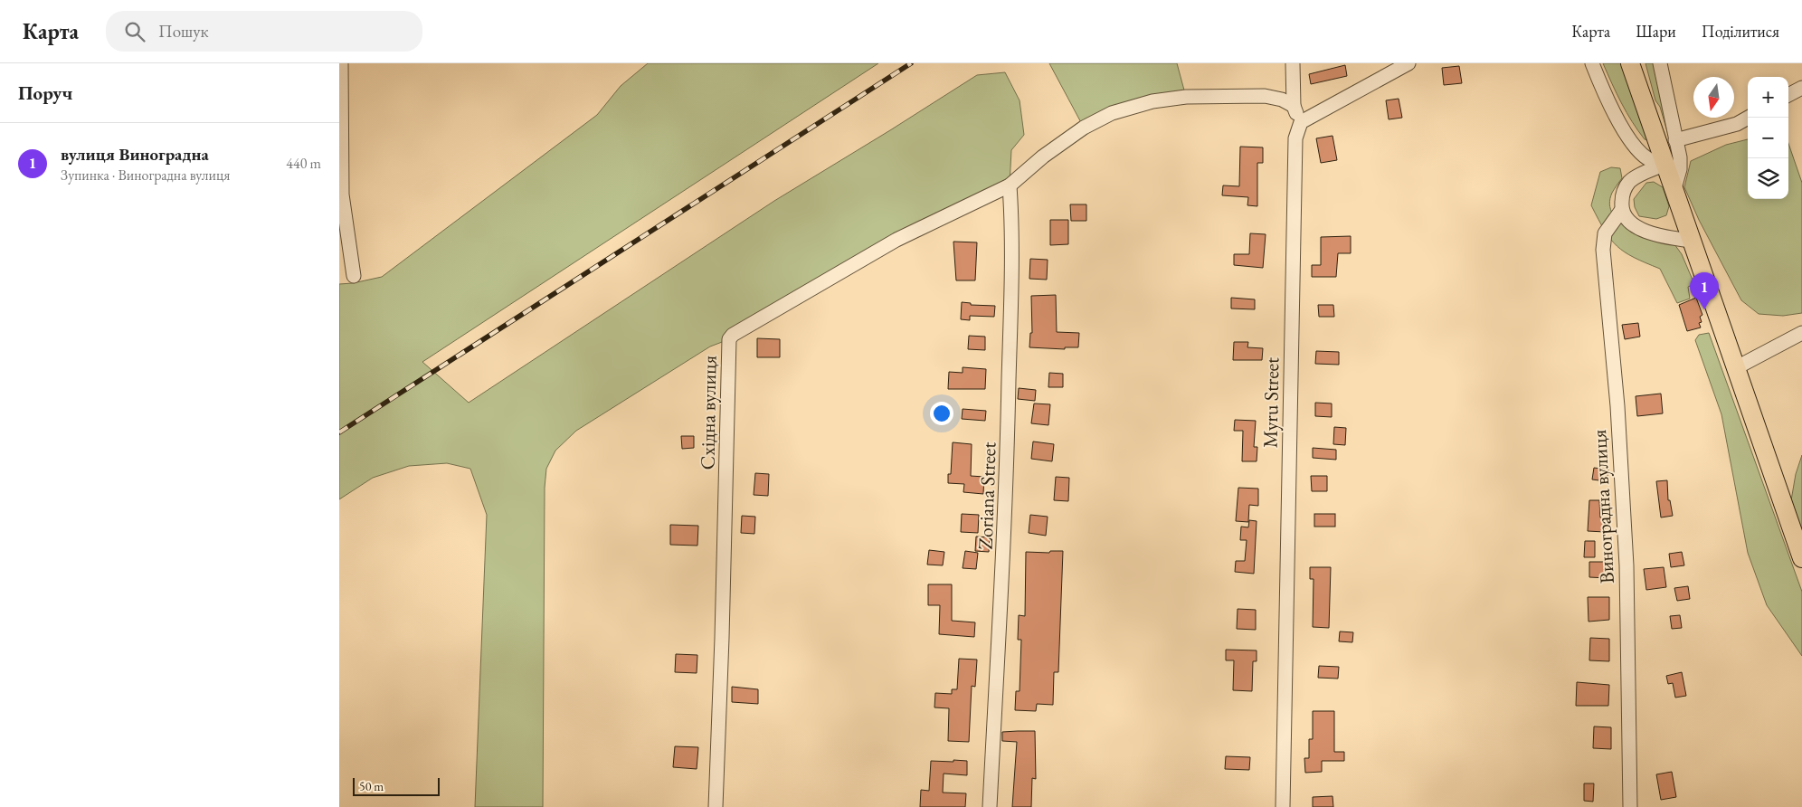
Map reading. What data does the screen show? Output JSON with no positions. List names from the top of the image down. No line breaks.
{"streets":{"street":["Myru Street","Східна вулиця","Zoriana Street","Виноградна вулиця"]},"crossings":[["Східна вулиця","Zoriana Street"]],"scale_bar":"50 m","north":"bottom","page":{"header":"Карта","search":"Пошук","nav":["Карта","Шари","Поділитися"],"heading":"Поруч","map_buttons":["+","−"],"list":[{"mark":"1","name":"вулиця Виноградна","note":"Зупинка · Виноградна вулиця","value":"440 m"}],"pins":"1","scale":"50 m"}}
